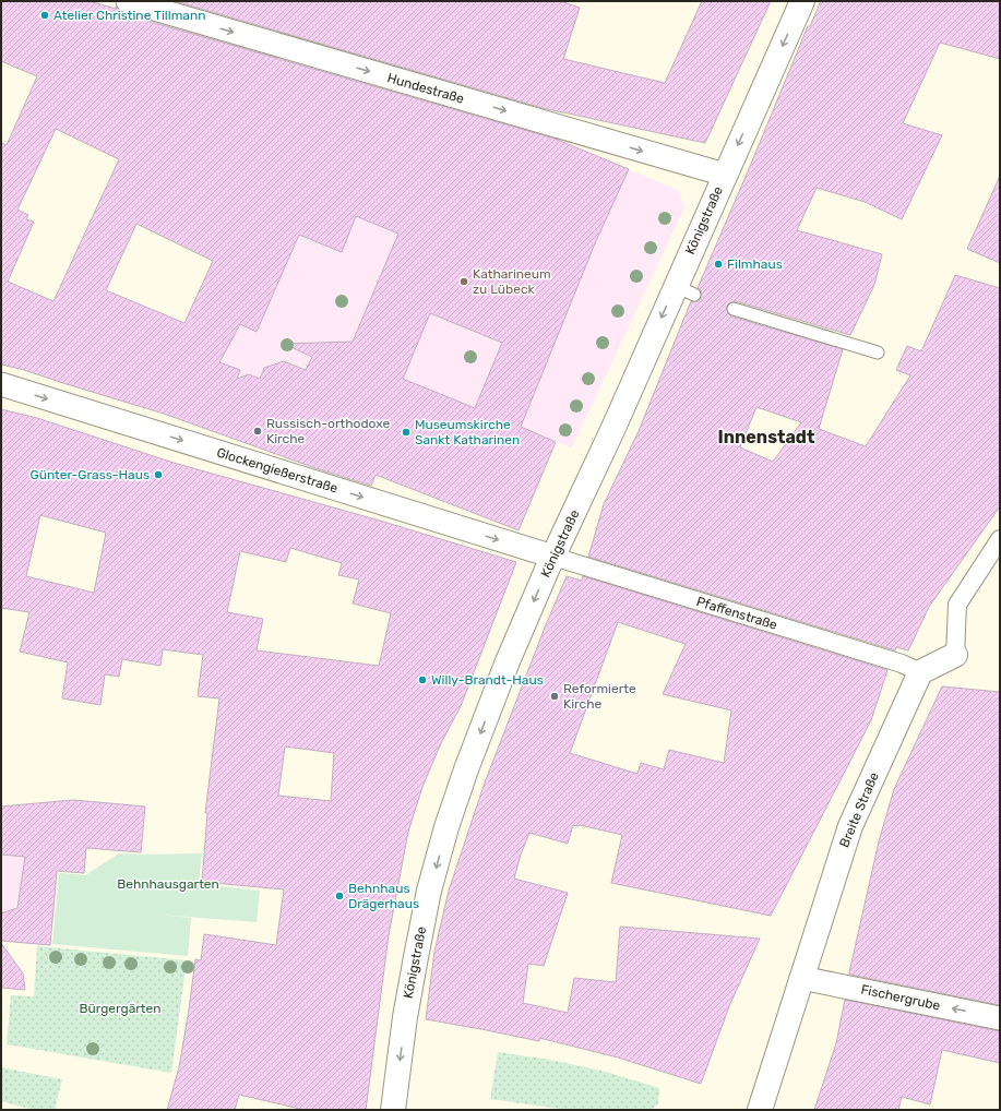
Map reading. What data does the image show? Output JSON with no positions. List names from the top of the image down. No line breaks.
{"streets":{"street":["Hundestraße","Königstraße","Glockengießerstraße","Pfaffenstraße","Breite Straße","Fischergrube"]},"crossings":[["Hundestraße","Königstraße"],["Königstraße","Glockengießerstraße"],["Königstraße","Pfaffenstraße"],["Glockengießerstraße","Pfaffenstraße"],["Pfaffenstraße","Breite Straße"],["Breite Straße","Fischergrube"]],"one_way":["Hundestraße","Königstraße","Glockengießerstraße","Fischergrube"],"districts":["Innenstadt"],"parks":["Behnhausgarten","Bürgergärten"],"places":["Atelier Christine Tillmann","Filmhaus","Katharineum zu Lübeck","Russisch-orthodoxe Kirche","Museumskirche Sankt Katharinen","Günter-Grass-Haus","Willy-Brandt-Haus","Reformierte Kirche","Behnhaus Drägerhaus"]}
